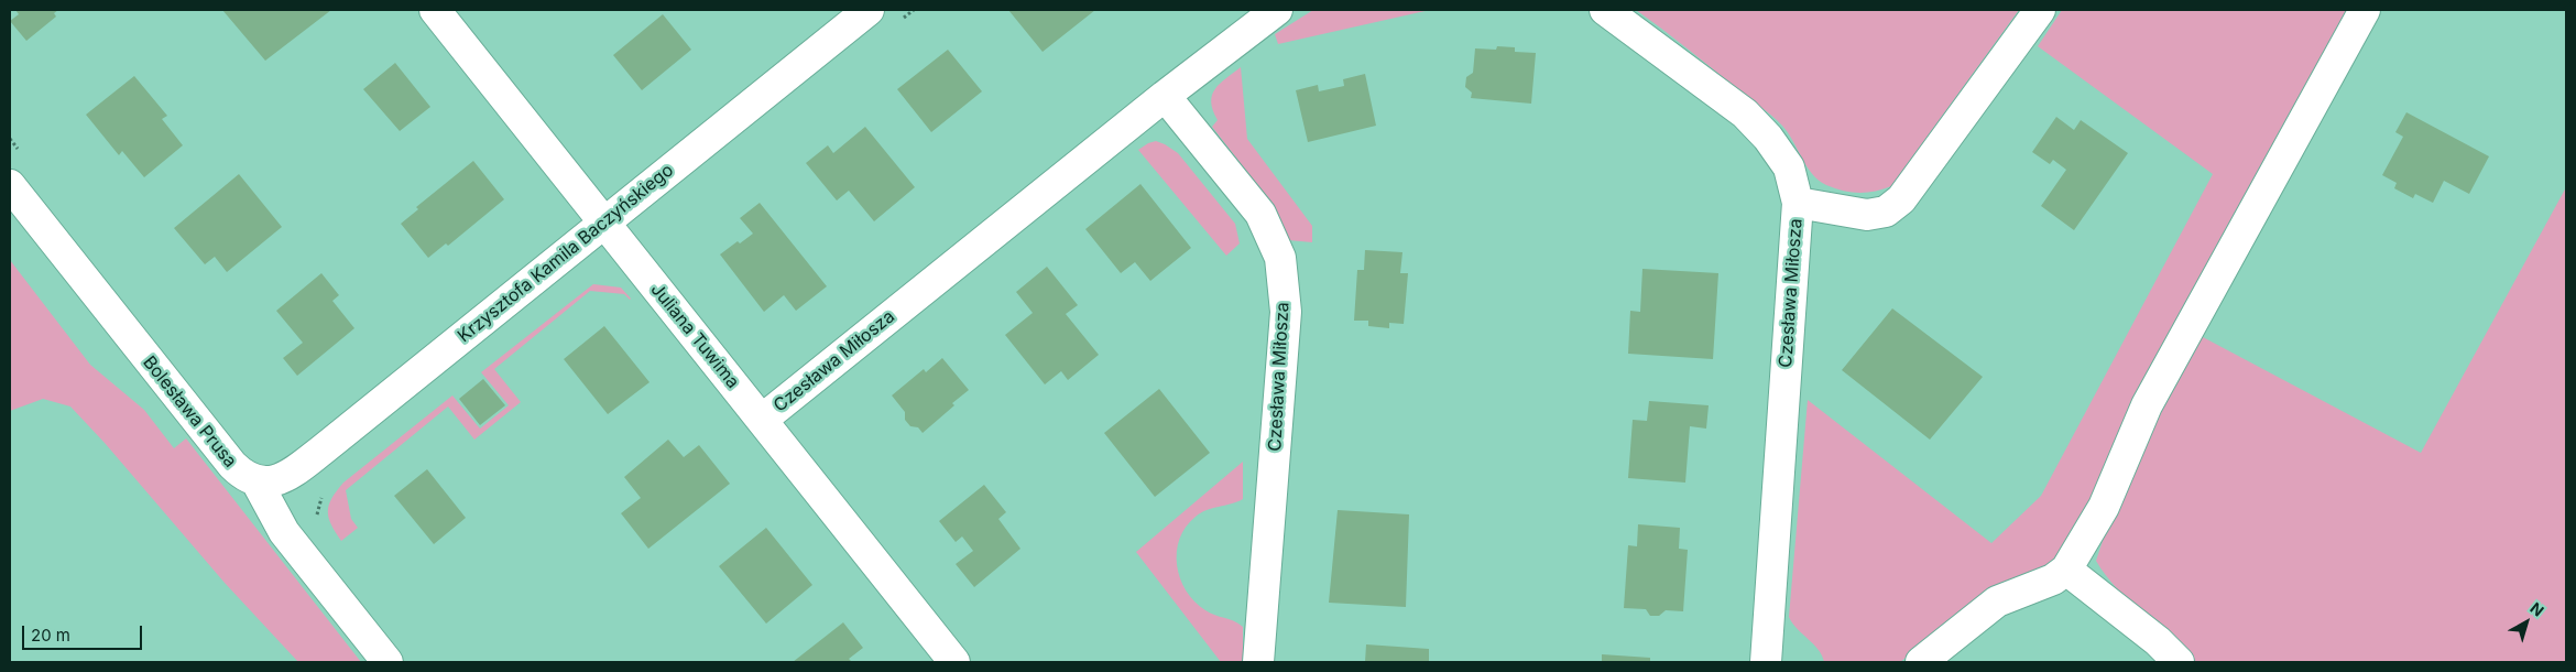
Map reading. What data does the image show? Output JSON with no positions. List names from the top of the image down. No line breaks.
{"streets":{"street":["Krzysztofa Kamila Baczyńskiego","Czesława Miłosza","Juliana Tuwima","Bolesława Prusa"]},"crossings":[["Krzysztofa Kamila Baczyńskiego","Juliana Tuwima"],["Krzysztofa Kamila Baczyńskiego","Bolesława Prusa"],["Czesława Miłosza","Juliana Tuwima"]],"scale_bar":"20 m","north":"top right"}
